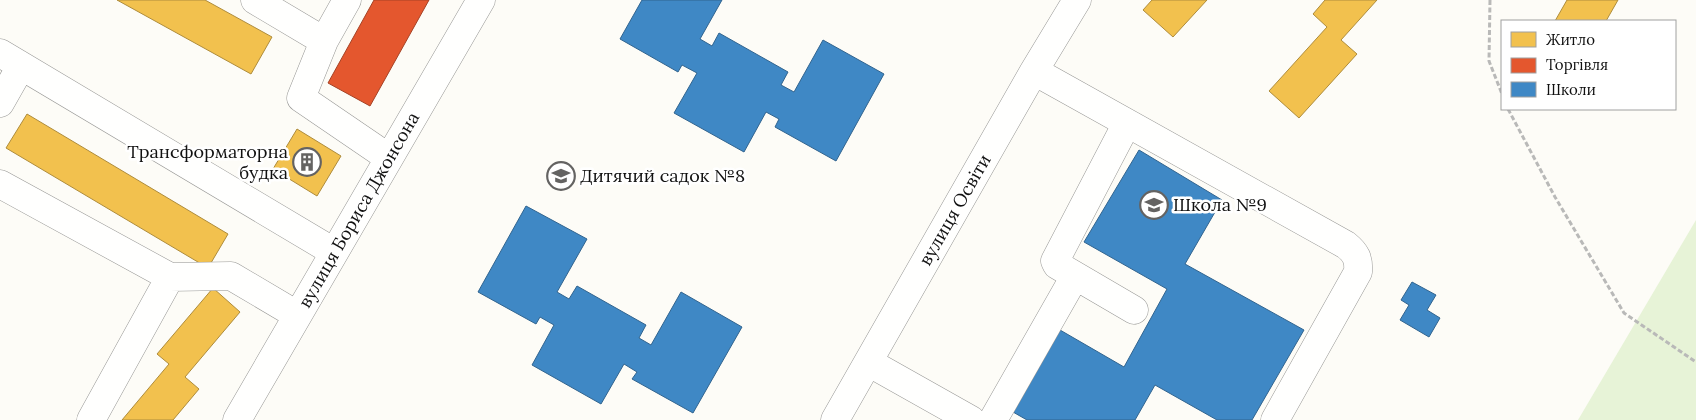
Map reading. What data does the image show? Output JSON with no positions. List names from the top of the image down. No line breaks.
{"streets":{"street":["вулиця Бориса Джонсона","вулиця Освіти"]},"places":{"building":["Трансформаторна будка"],"school or university":["Дитячий садок №8","Школа №9"]},"legend":["Житло","Торгівля","Школи"]}
